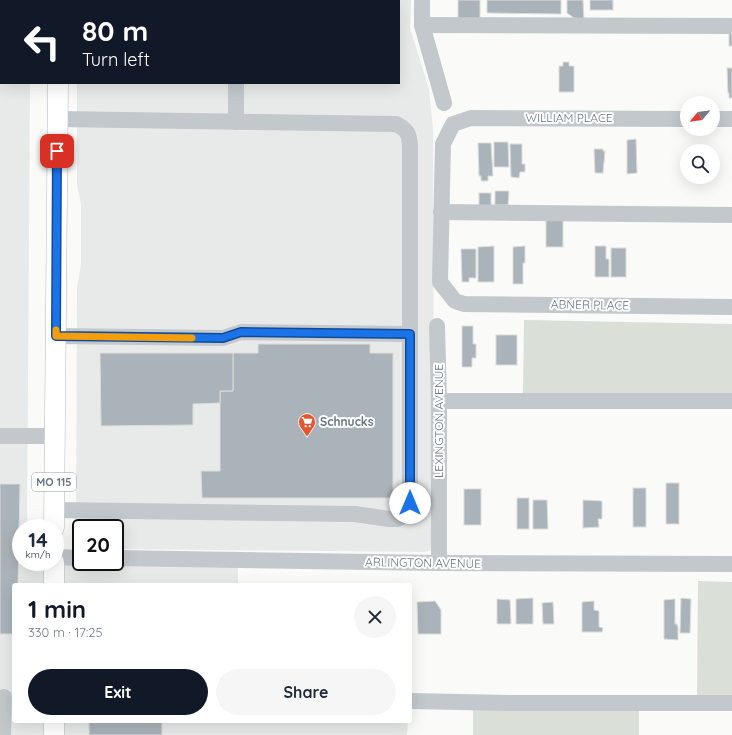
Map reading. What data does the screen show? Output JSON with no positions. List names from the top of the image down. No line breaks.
{"streets":{"main road":["MO 115"],"street":["WILLIAM PLACE","ABNER PLACE","LEXINGTON AVENUE","ARLINGTON AVENUE"]},"crossings":[["WILLIAM PLACE","ABNER PLACE"],["LEXINGTON AVENUE","ARLINGTON AVENUE"]],"places":{"supermarket":["Schnucks"]},"north":"bottom left","page":{"turn":["80 m","Turn left"],"speed":"14 km/h","limit":"20","heading":["1 min","330 m · 17:25"],"buttons":["Exit","Share"]}}
